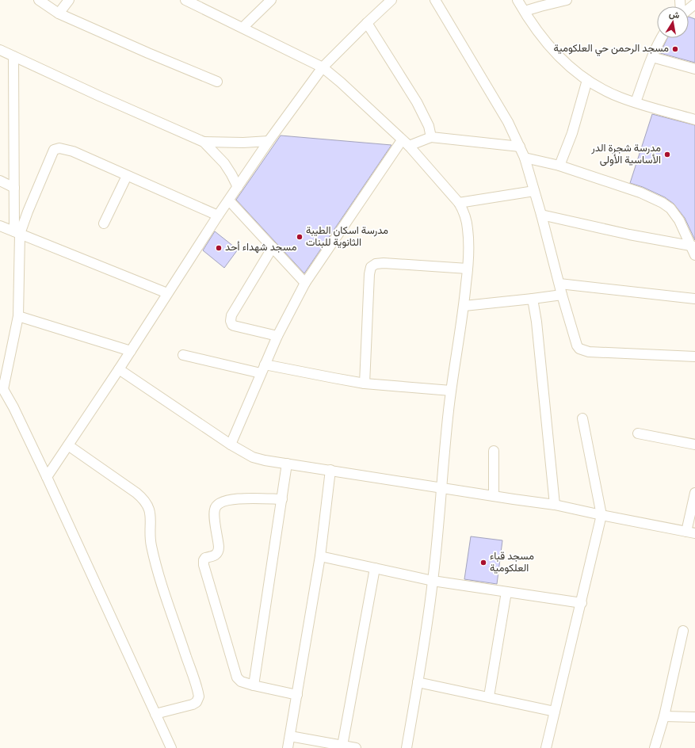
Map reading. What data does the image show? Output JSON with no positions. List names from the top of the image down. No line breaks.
{"places":["مسجد الرحمن حي العلكومية","مدرسة شجرة الدر الأساسية الأولى","مدرسة اسكان الطيبة الثانوية للبنات","مسجد شهداء أحد","مسجد قباء العلكومية"],"north":"top"}
